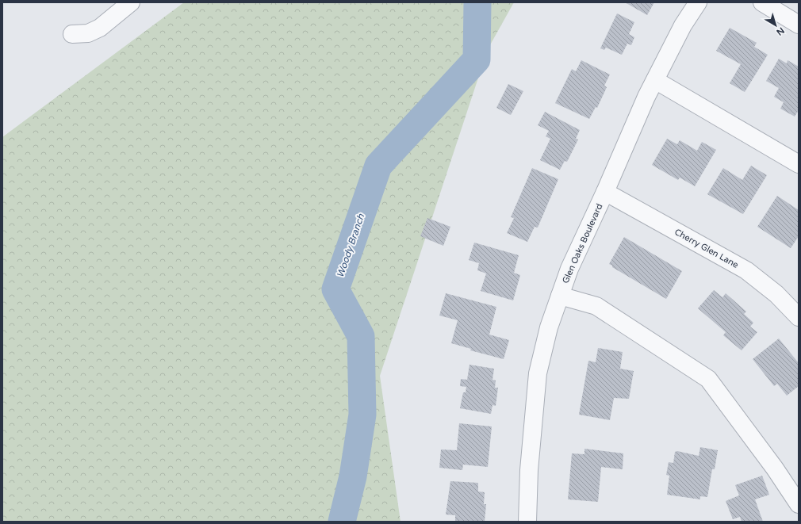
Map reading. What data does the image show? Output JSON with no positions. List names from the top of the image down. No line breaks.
{"streets":{"street":["Glen Oaks Boulevard","Cherry Glen Lane"]},"crossings":[["Glen Oaks Boulevard","Cherry Glen Lane"]],"water":["Woody Branch"],"north":"bottom right"}
